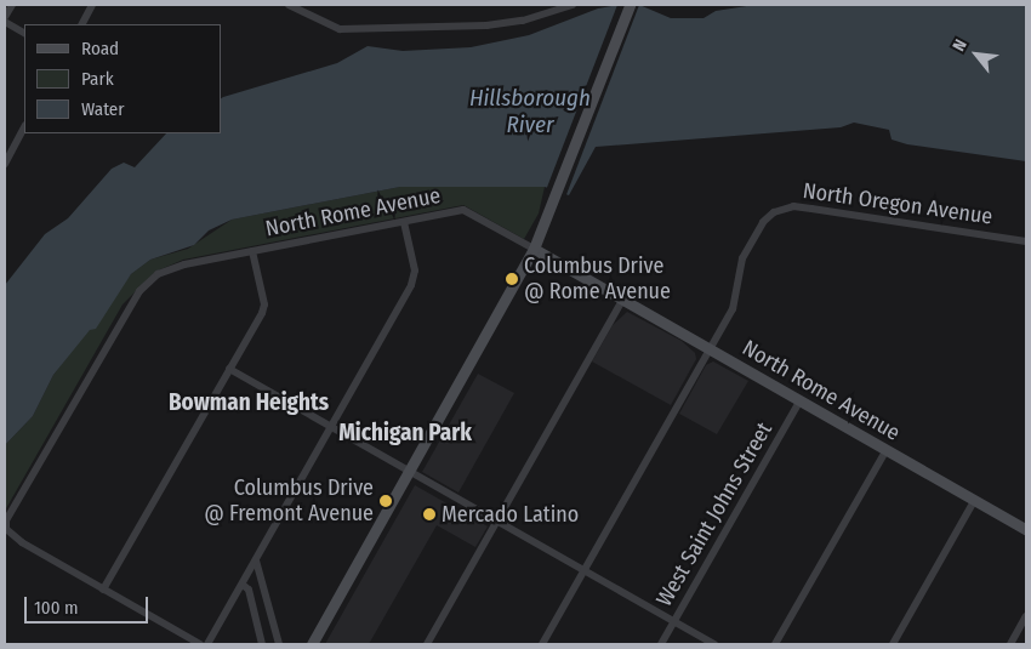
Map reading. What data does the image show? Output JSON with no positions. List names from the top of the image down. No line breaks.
{"streets":{"main road":["North Rome Avenue"],"street":["North Oregon Avenue","West Saint Johns Street"]},"crossings":[["North Oregon Avenue","North Rome Avenue"],["North Rome Avenue","West Saint Johns Street"]],"districts":["Bowman Heights","Michigan Park"],"water":["Hillsborough River"],"places":["Columbus Drive @ Rome Avenue","Columbus Drive @ Fremont Avenue","Mercado Latino"],"legend":["Road","Park","Water"],"scale_bar":"100 m","north":"top left"}
